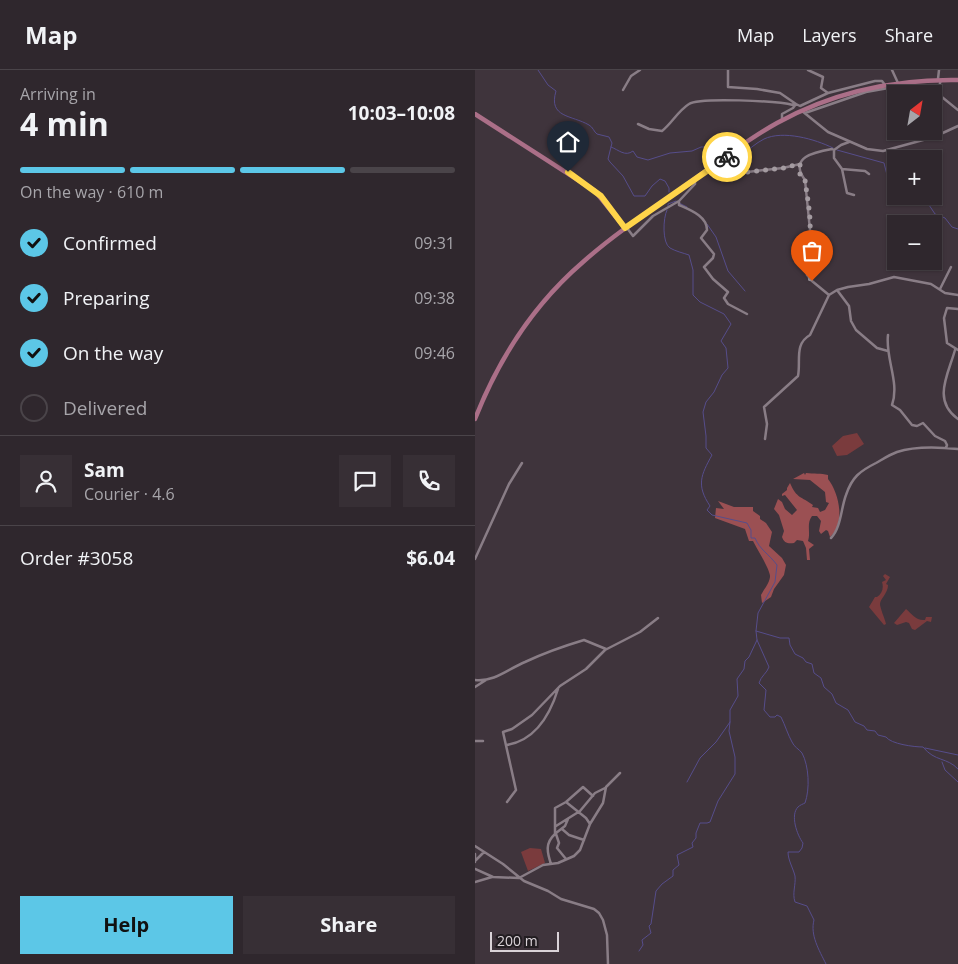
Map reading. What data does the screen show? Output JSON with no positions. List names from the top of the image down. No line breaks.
{"scale_bar":"200 m","north":"top right","page":{"header":"Map","nav":["Map","Layers","Share"],"heading":["4 min","Arriving in","10:03–10:08"],"panel":["Sam","Courier · 4.6","Order #3058","$6.04"],"map_buttons":["+","−"],"bar":"On the way · 610 m","list":[["Confirmed","09:31"],["Preparing","09:38"],["On the way","09:46"],"Delivered"],"buttons":["Help","Share"],"scale":"200 m"}}
